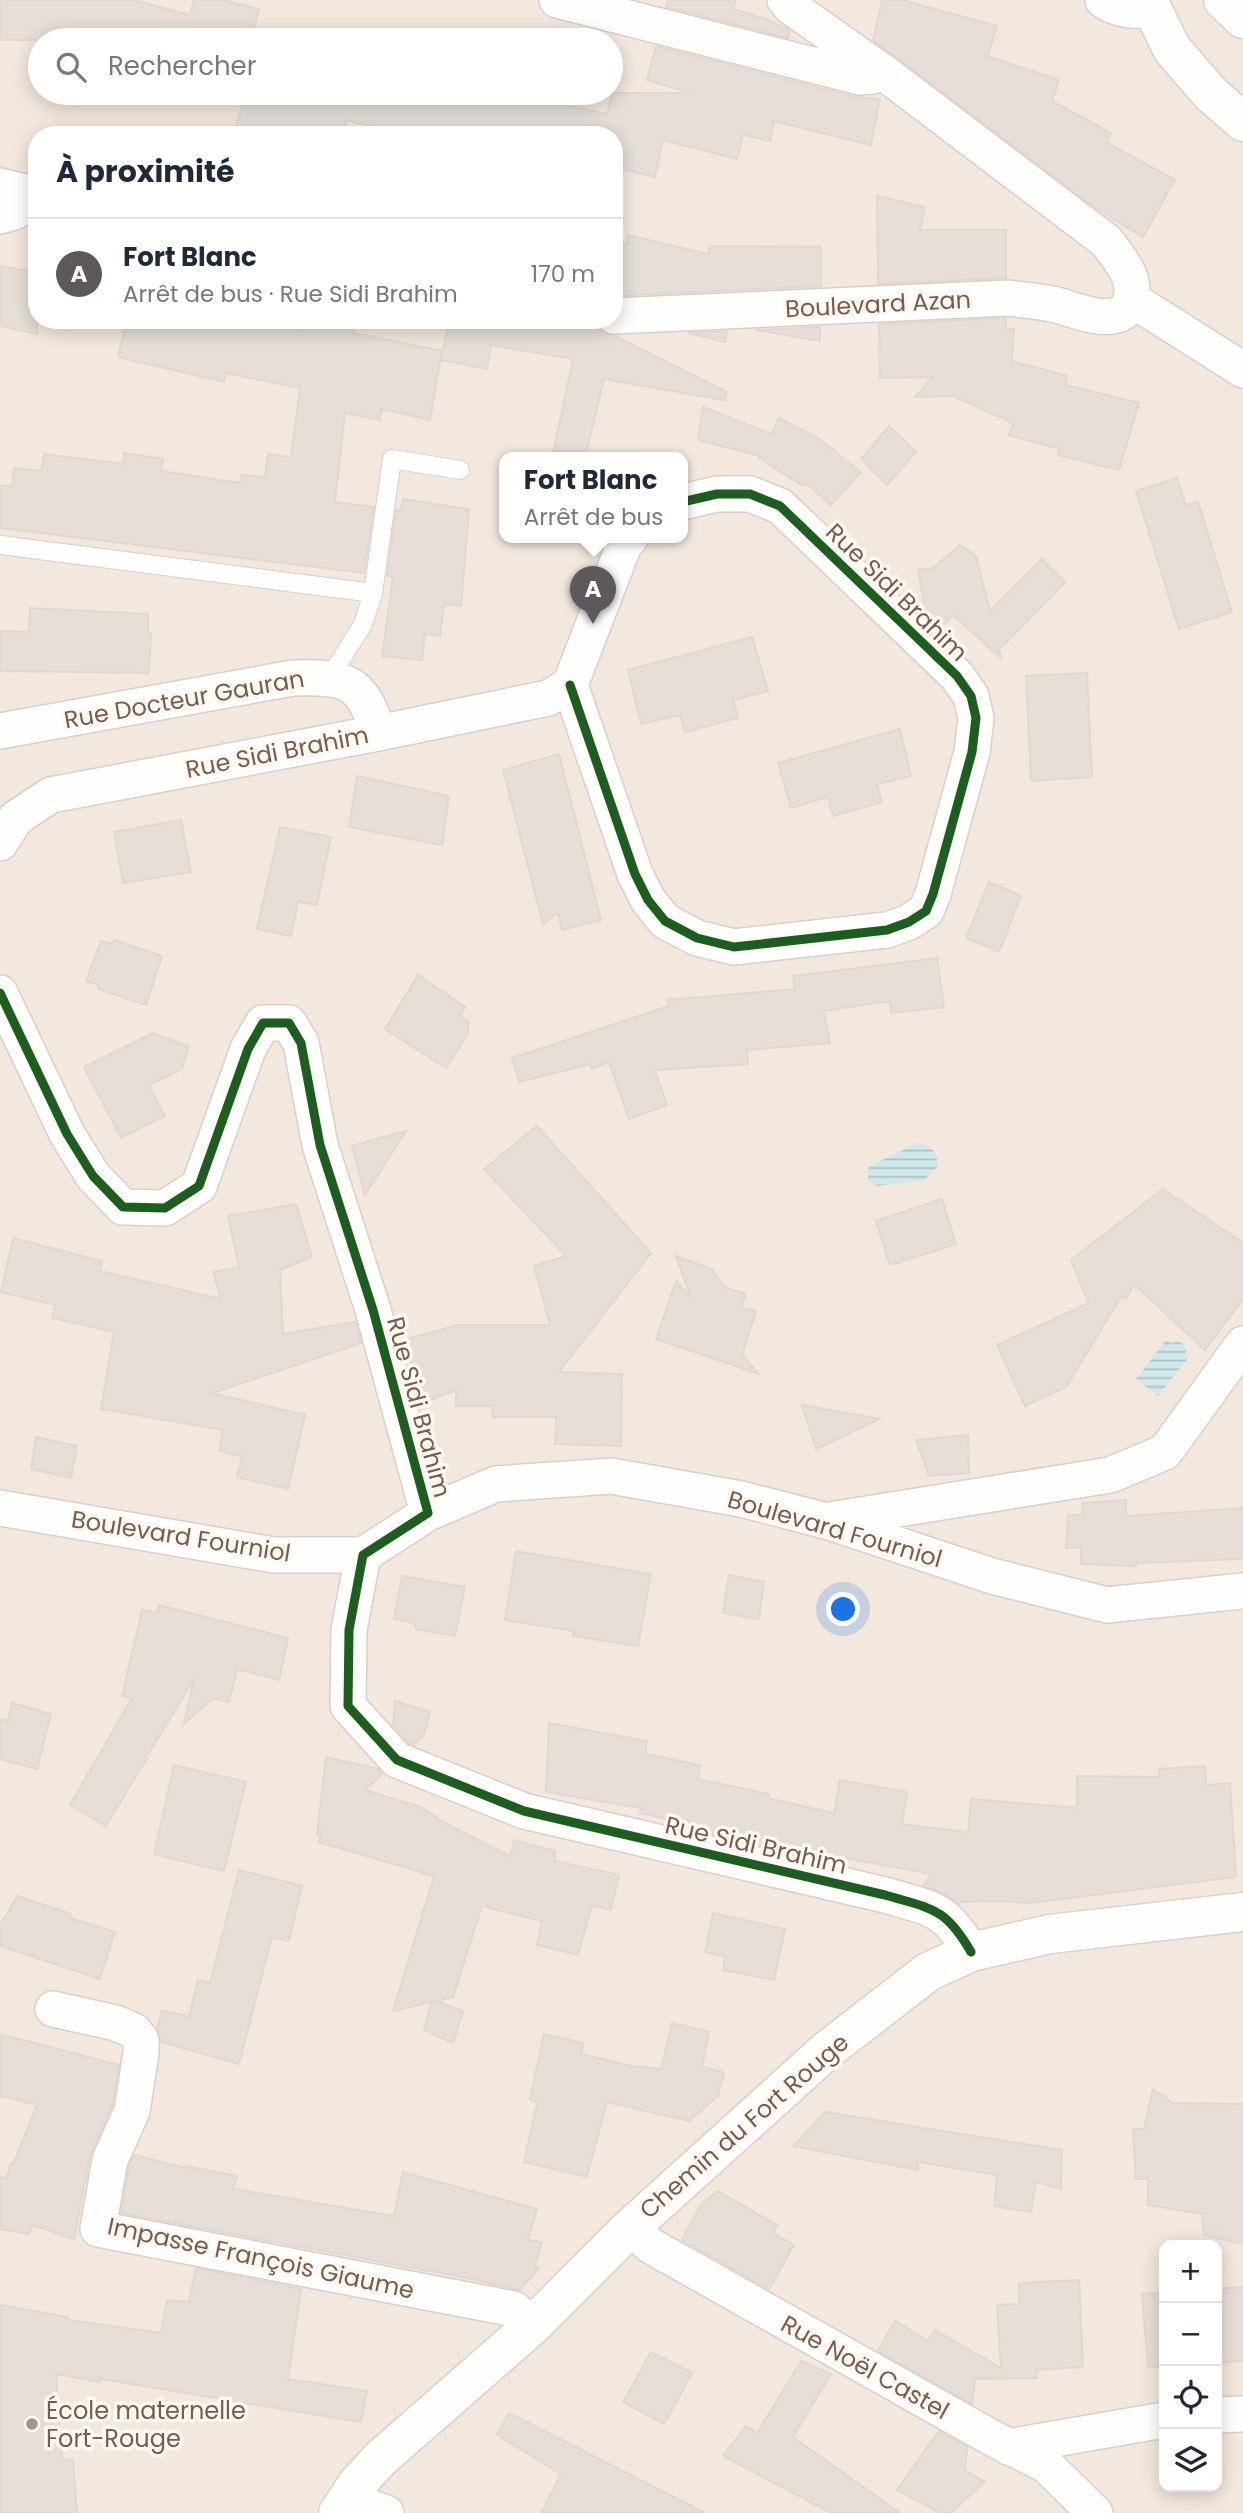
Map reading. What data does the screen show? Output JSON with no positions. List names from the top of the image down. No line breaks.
{"streets":{"main road":["Chemin du Fort Rouge"],"street":["Boulevard Azan","Rue Sidi Brahim","Rue Docteur Gauran","Boulevard Fourniol","Impasse François Giaume","Rue Noël Castel"]},"crossings":[["Rue Sidi Brahim","Rue Docteur Gauran"],["Rue Sidi Brahim","Boulevard Fourniol"],["Rue Sidi Brahim","Chemin du Fort Rouge"],["Chemin du Fort Rouge","Impasse François Giaume"],["Chemin du Fort Rouge","Rue Noël Castel"]],"places":["École maternelle Fort-Rouge"],"page":{"search":"Rechercher","heading":"À proximité","list":[{"mark":"A","name":"Fort Blanc","note":"Arrêt de bus · Rue Sidi Brahim","value":"170 m"}],"popup":["Fort Blanc","Arrêt de bus"],"pins":"A","map_buttons":["+","−"]}}
